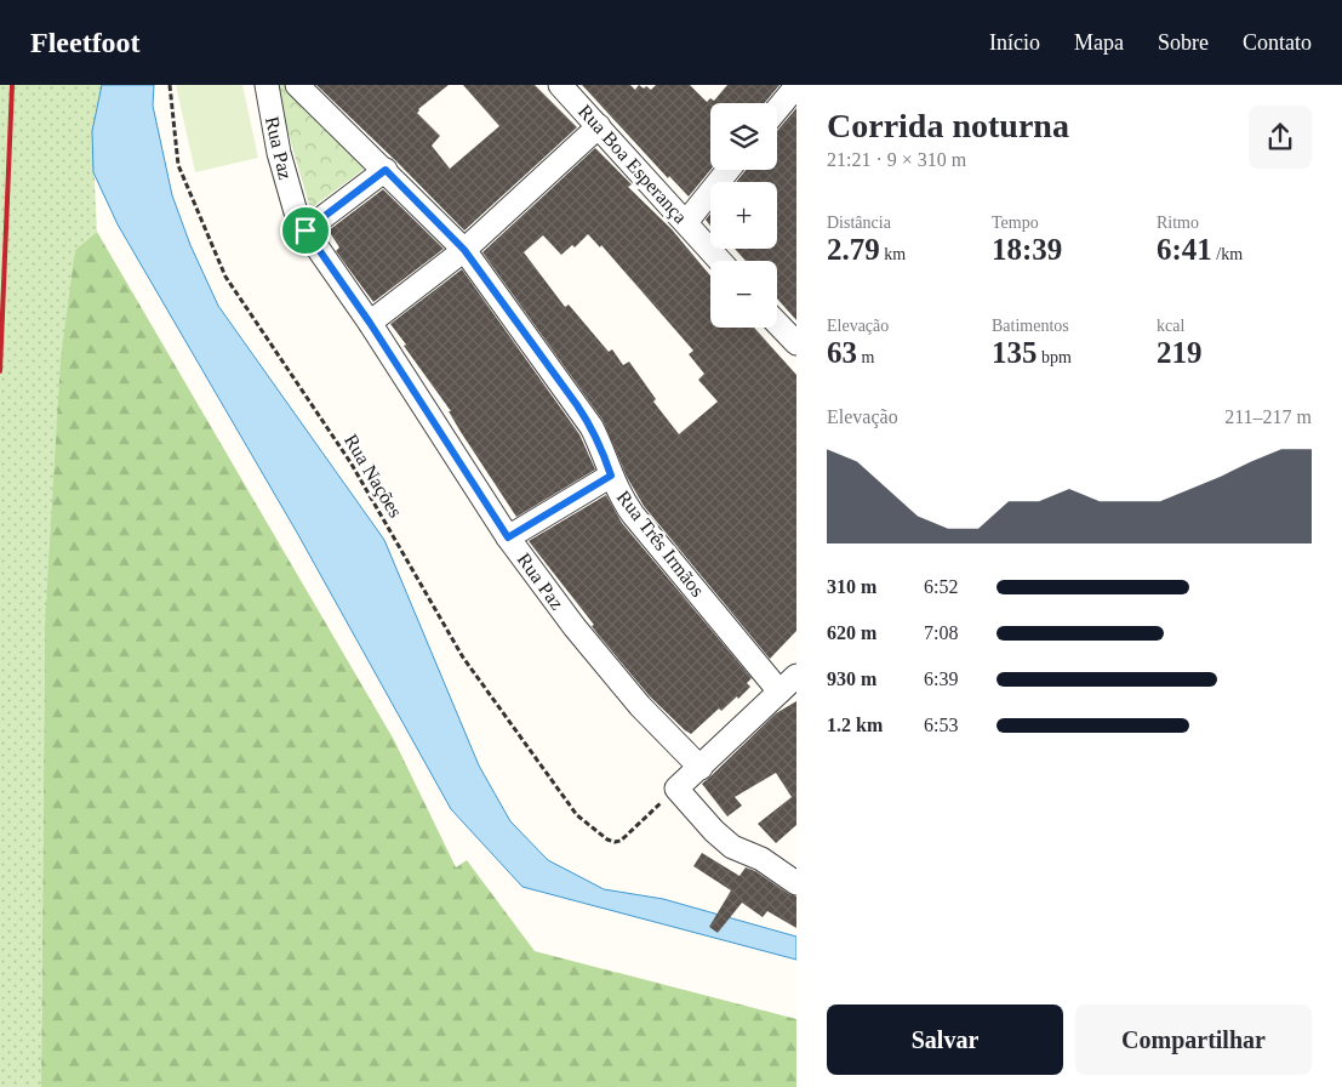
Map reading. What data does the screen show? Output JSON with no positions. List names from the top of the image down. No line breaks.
{"streets":{"street":["Rua Paz","Rua Boa Esperança","Rua Três Irmãos"],"path":["Rua Nações"]},"page":{"header":"Fleetfoot","nav":["Início","Mapa","Sobre","Contato"],"heading":["Corrida noturna","21:21 · 9 × 310 m"],"map_buttons":["+","−"],"stats":[["Distância","2.79 km"],["Tempo","18:39"],["Ritmo","6:41 /km"],["Elevação","63 m"],["Batimentos","135 bpm"],["kcal","219"]],"chart":["Elevação","211–217 m"],"list":[{"name":"310 m","note":"6:52"},{"name":"620 m","note":"7:08"},{"name":"930 m","note":"6:39"},{"name":"1.2 km","note":"6:53"}],"buttons":["Salvar","Compartilhar"]}}
